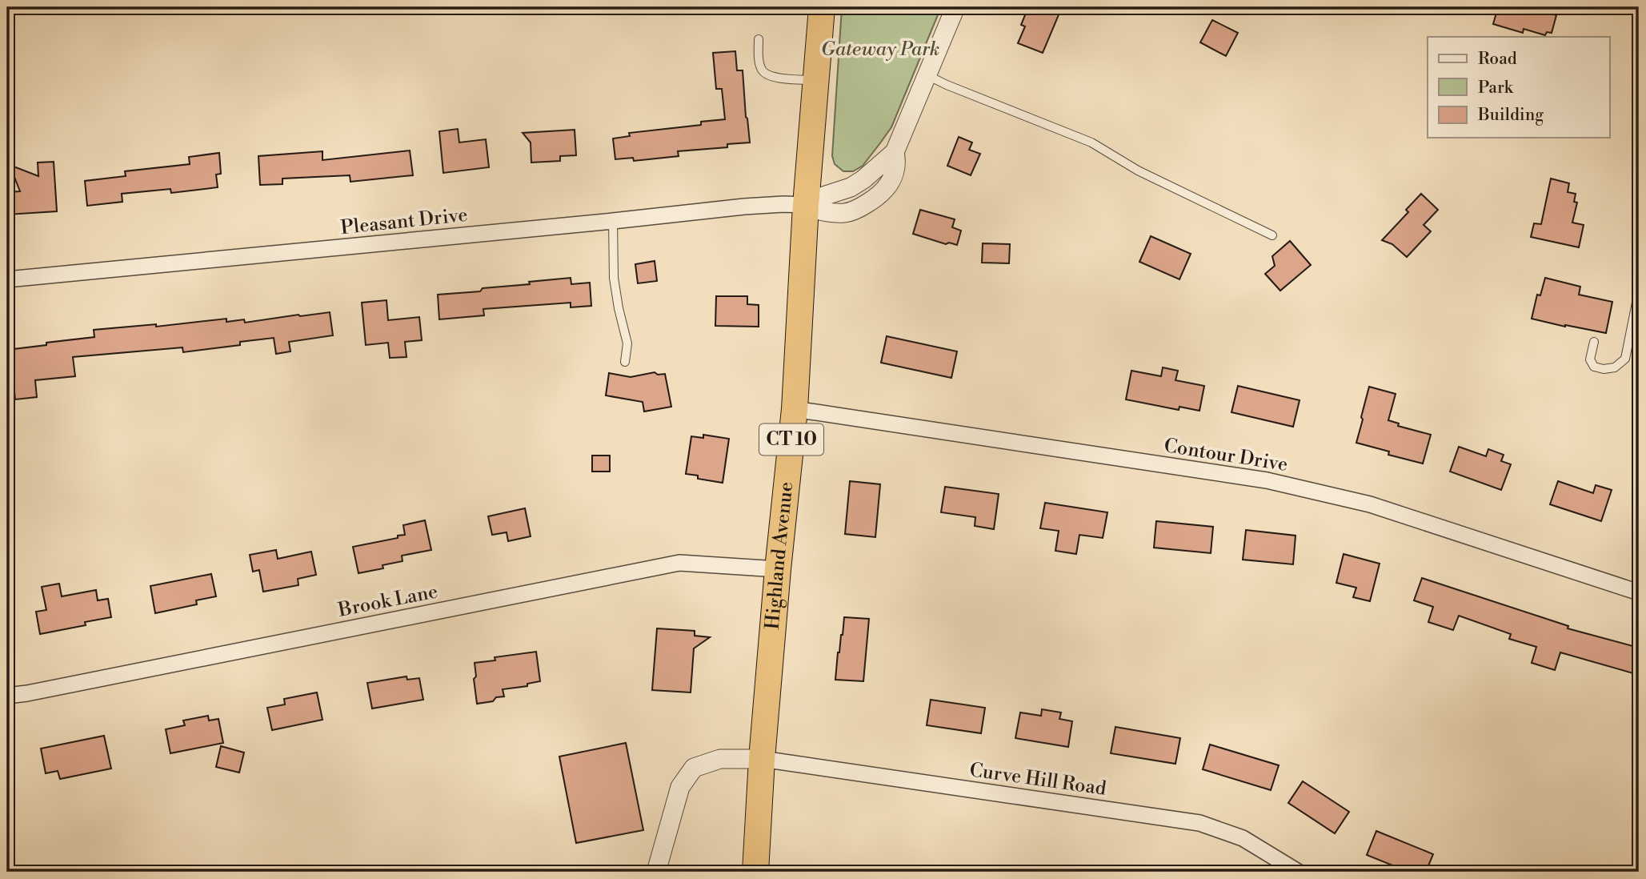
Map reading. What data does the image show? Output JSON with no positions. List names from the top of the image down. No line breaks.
{"streets":{"highway":["CT 10","Highland Avenue"],"street":["Pleasant Drive","Contour Drive","Brook Lane","Curve Hill Road"]},"crossings":[["Pleasant Drive","Highland Avenue"],["Contour Drive","Highland Avenue"],["Highland Avenue","Brook Lane"],["Highland Avenue","Curve Hill Road"]],"parks":["Gateway Park"],"legend":["Road","Park","Building"]}
